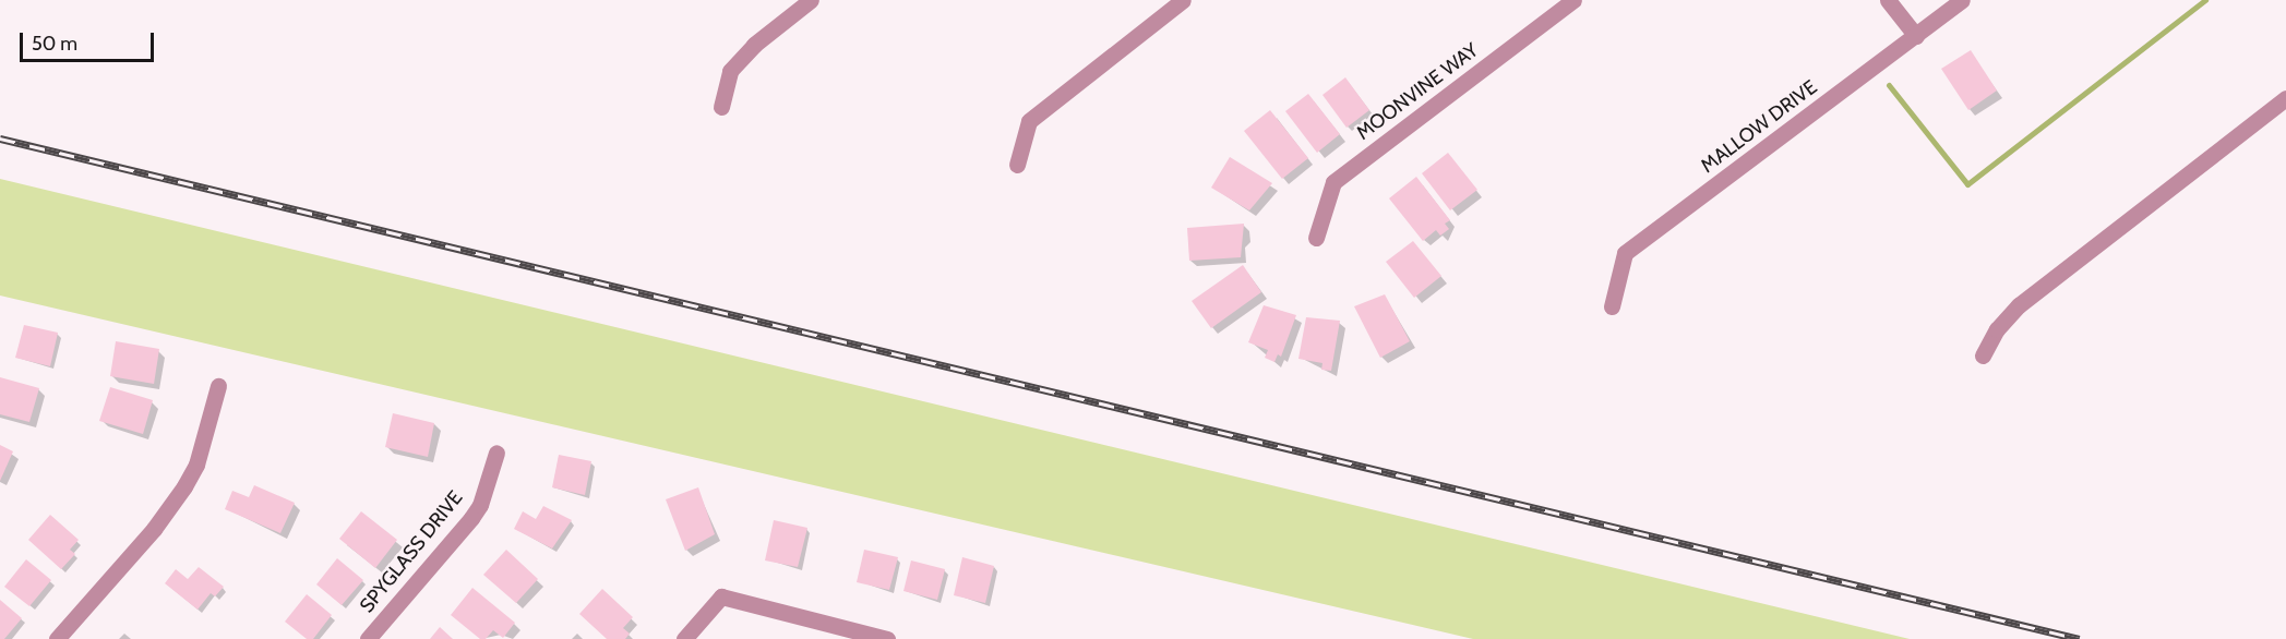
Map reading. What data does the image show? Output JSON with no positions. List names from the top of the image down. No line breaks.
{"streets":{"street":["MOONVINE WAY","MALLOW DRIVE","SPYGLASS DRIVE"]},"scale_bar":"50 m"}
